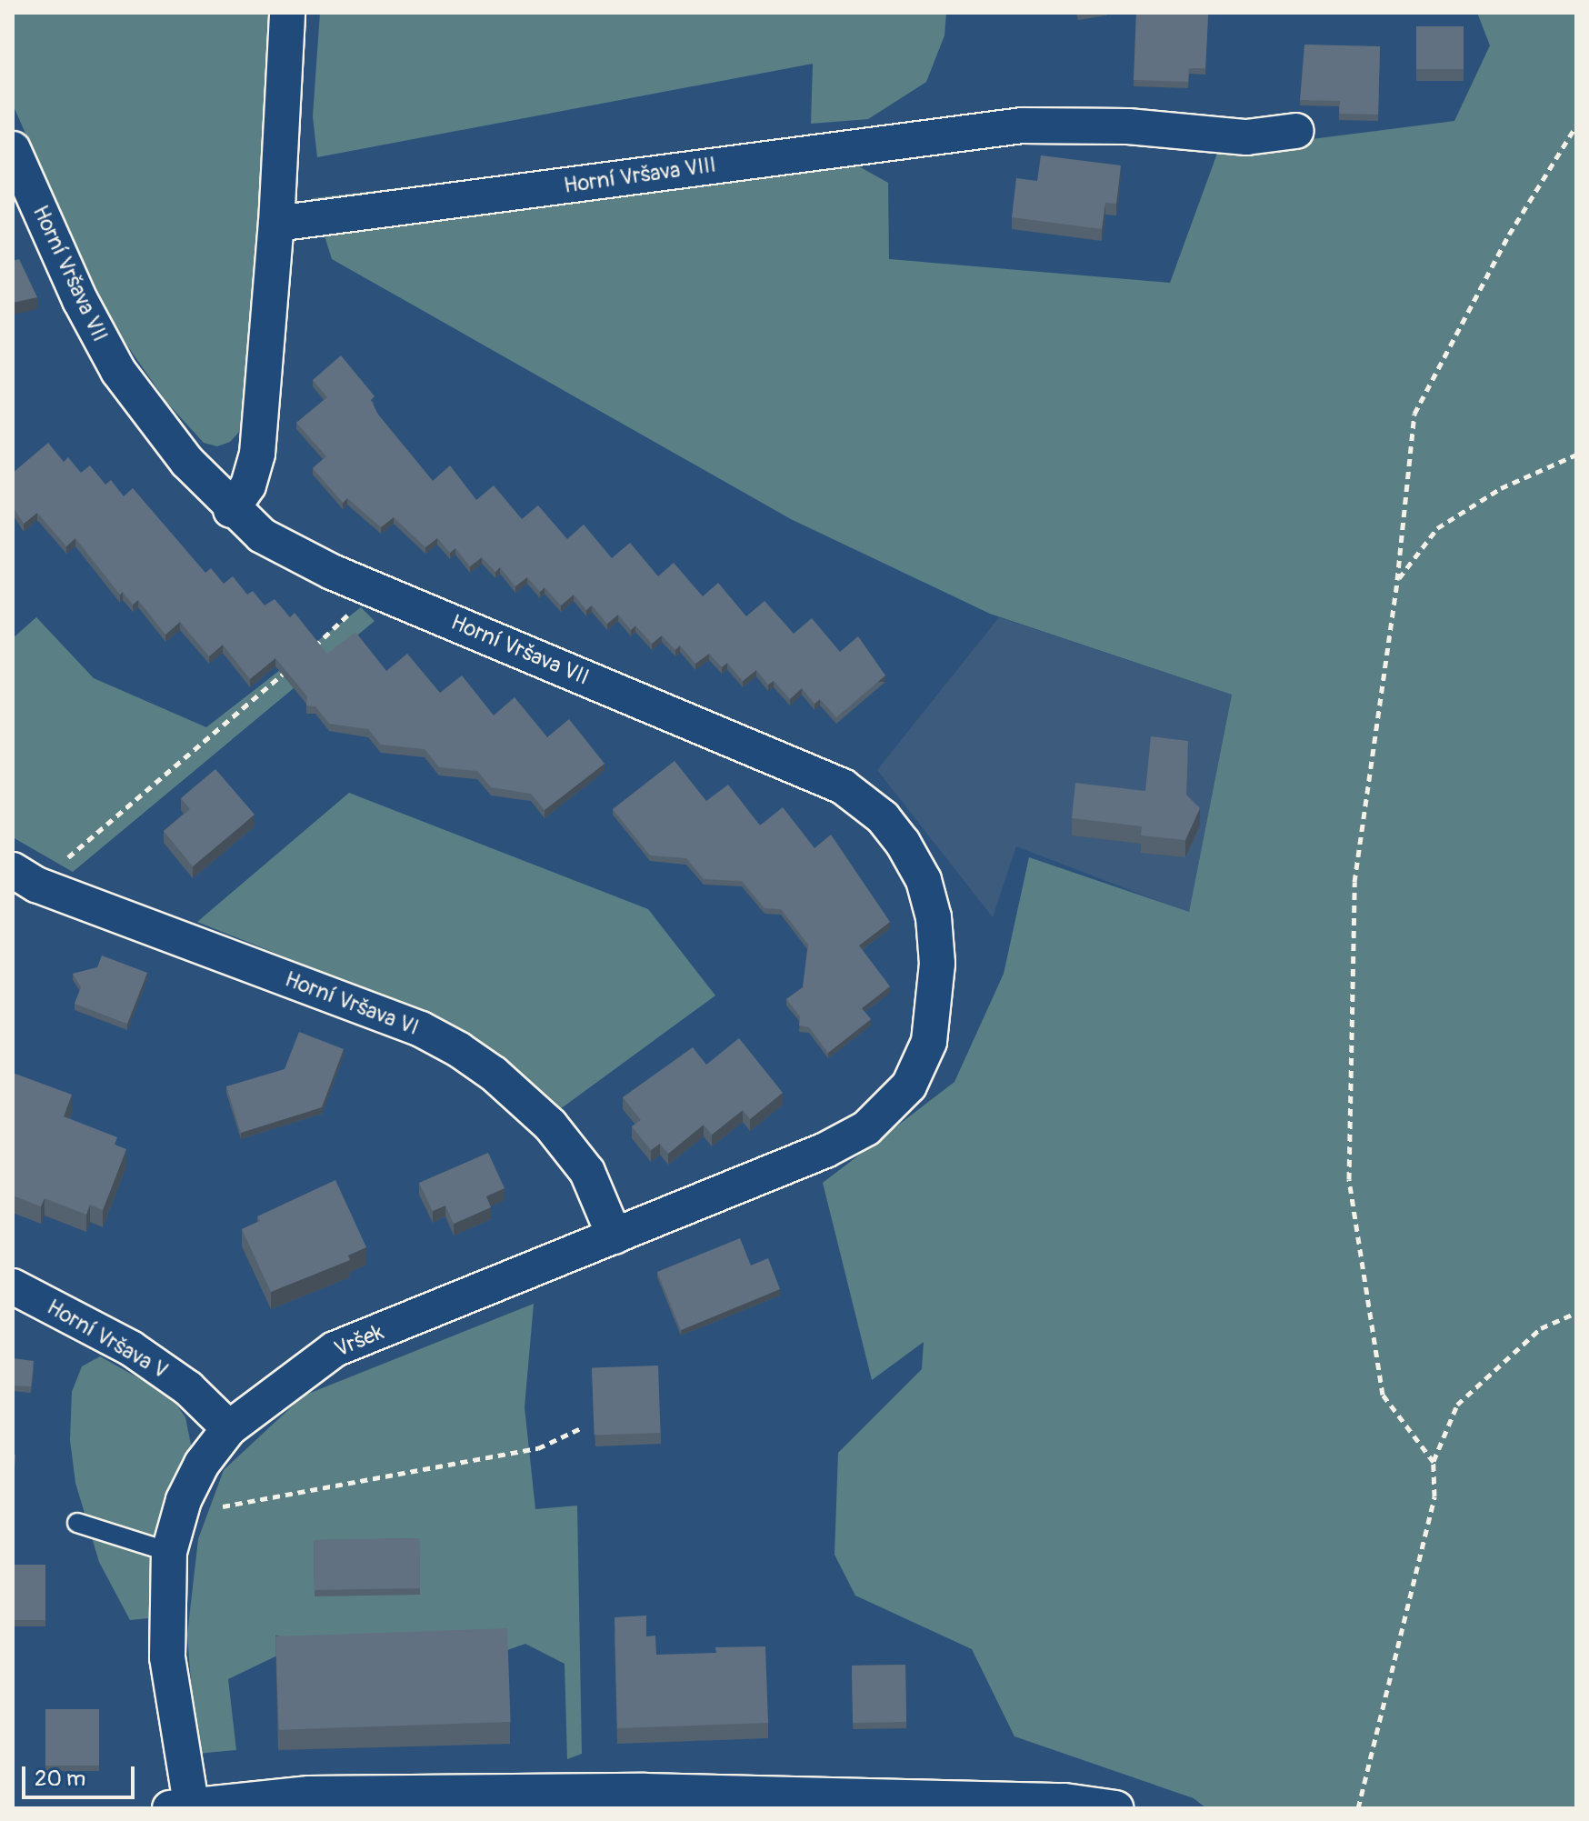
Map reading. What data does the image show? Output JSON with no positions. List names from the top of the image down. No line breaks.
{"streets":{"street":["Horní Vršava VIII","Horní Vršava VII","Horní Vršava VI","Horní Vršava V","Vršek"]},"crossings":[["Horní Vršava VII","Vršek"],["Horní Vršava VI","Vršek"],["Horní Vršava V","Vršek"]],"scale_bar":"20 m"}
